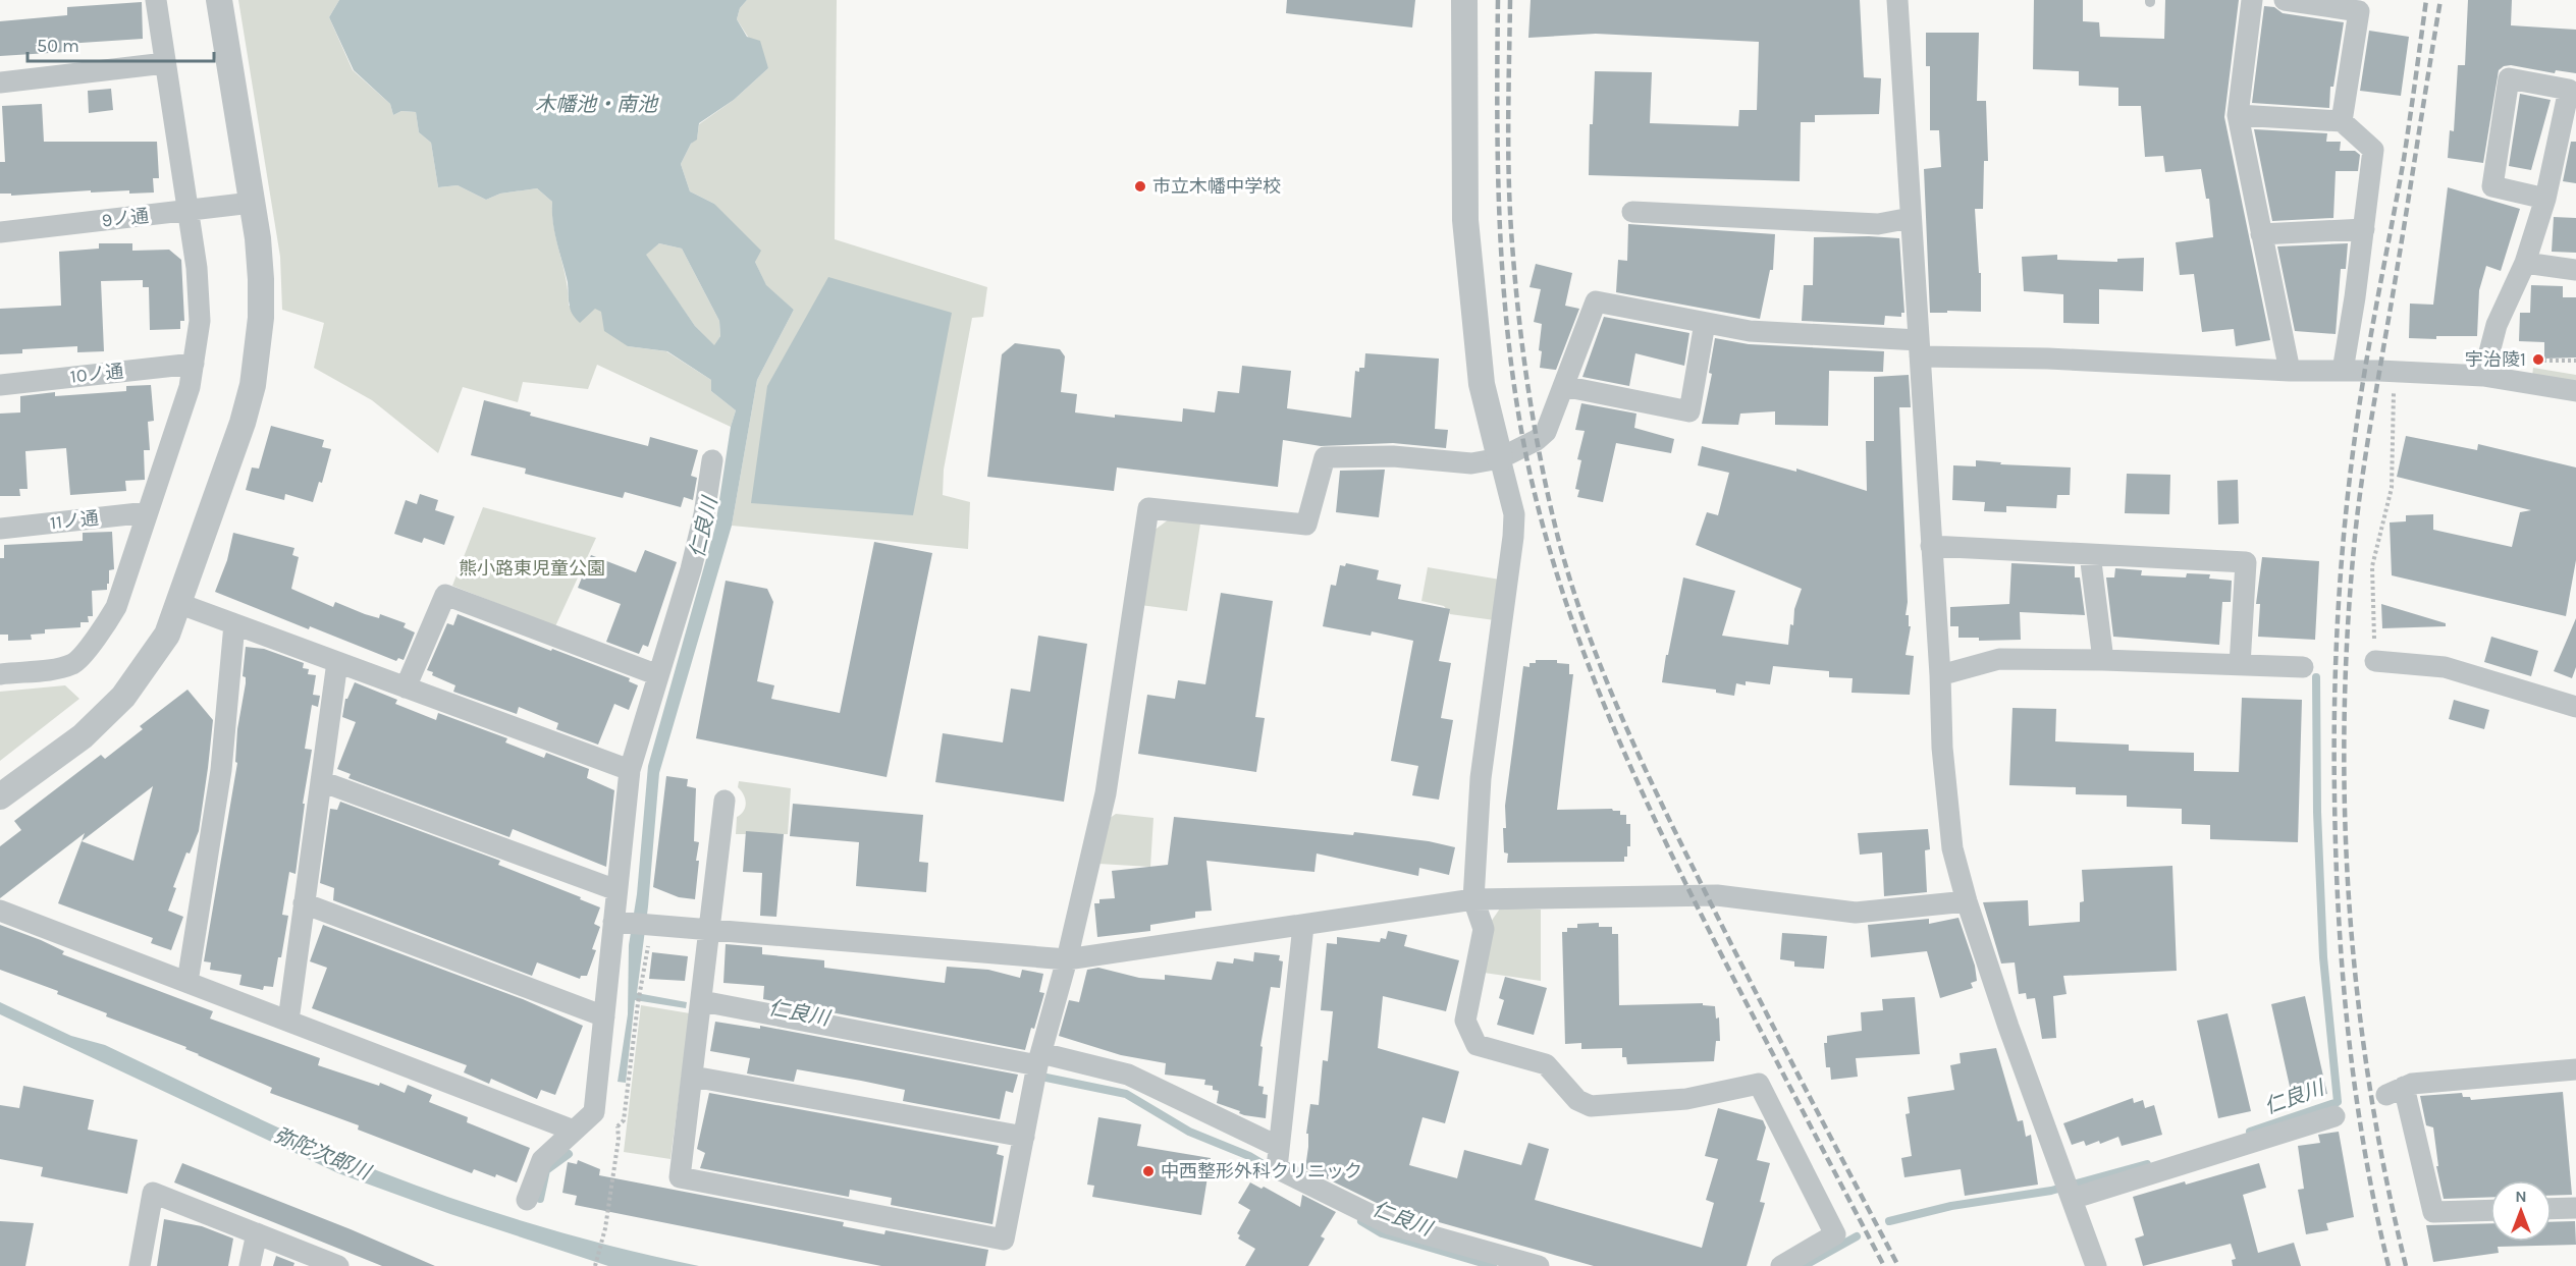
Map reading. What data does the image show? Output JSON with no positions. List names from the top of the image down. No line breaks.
{"streets":{"street":["9ノ通","10ノ通","11ノ通"]},"water":["木幡池・南池","仁良川","弥陀次郎川"],"parks":["熊小路東児童公園"],"places":["市立木幡中学校","宇治陵1","中西整形外科クリニック"],"scale_bar":"50 m","north":"top"}
